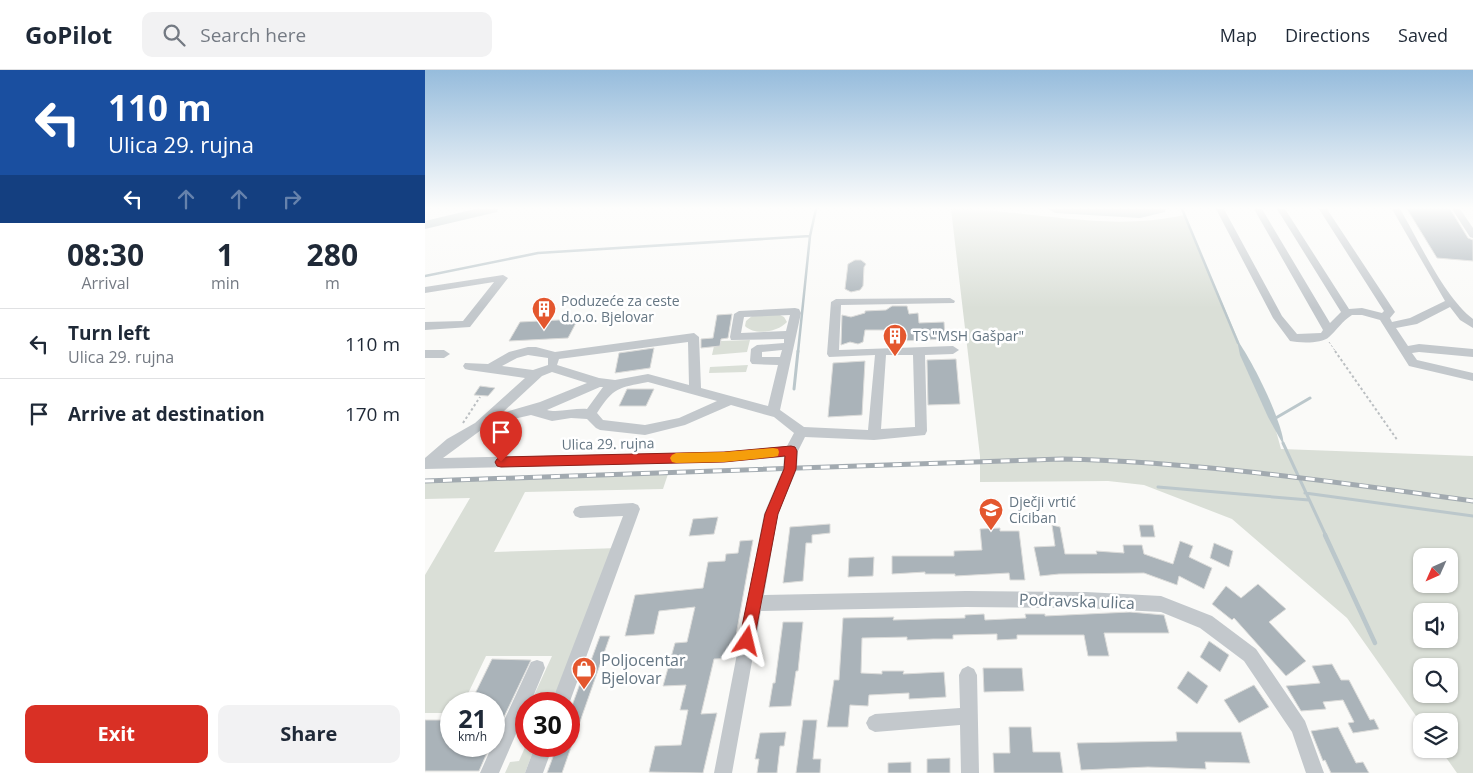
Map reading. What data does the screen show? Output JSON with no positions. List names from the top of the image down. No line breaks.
{"streets":{"street":["Ulica 29. rujna","Podravska ulica"]},"places":{"building":["Poduzeće za ceste d.o.o. Bjelovar","TS \"MSH Gašpar\""],"school or university":["Dječji vrtić Ciciban"],"shop":["Poljocentar Bjelovar"]},"north":"bottom left","page":{"header":"GoPilot","search":"Search here","nav":["Map","Directions","Saved"],"turn":["110 m","Ulica 29. rujna"],"eta":["08:30","Arrival","1","min","280","m"],"list":[{"name":"Turn left","note":"Ulica 29. rujna","value":"110 m"},{"name":"Arrive at destination","value":"170 m"}],"speed":"21 km/h","limit":"30","buttons":["Exit","Share"]}}
